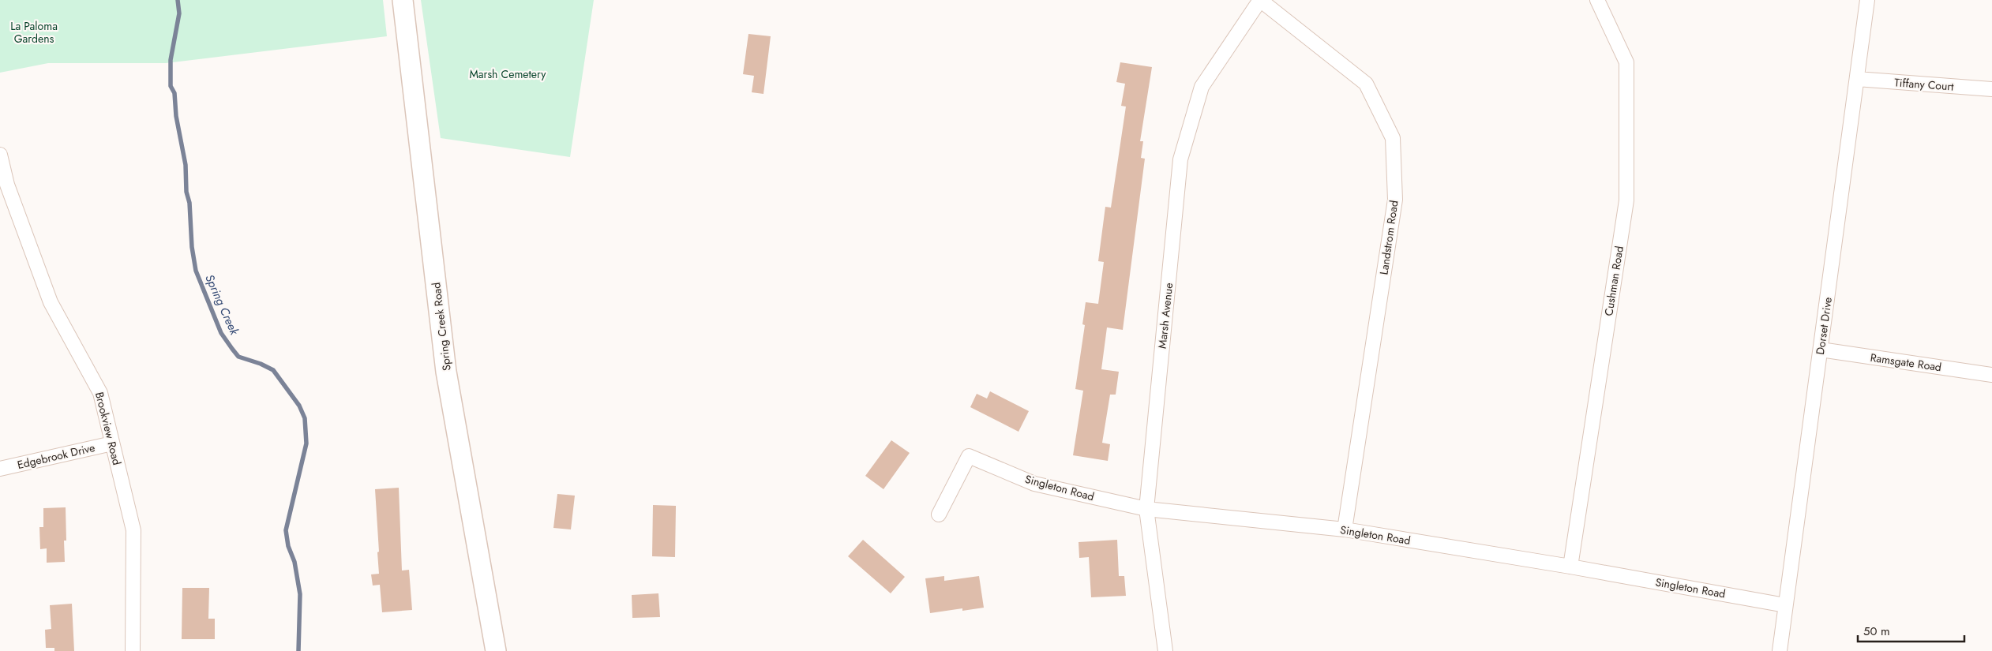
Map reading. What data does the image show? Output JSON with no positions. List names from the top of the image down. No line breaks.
{"streets":{"main road":["Spring Creek Road"],"street":["Tiffany Court","Landstrom Road","Cushman Road","Marsh Avenue","Dorset Drive","Ramsgate Road","Brookview Road","Edgebrook Drive","Singleton Road"]},"crossings":[["Tiffany Court","Dorset Drive"],["Landstrom Road","Marsh Avenue"],["Landstrom Road","Singleton Road"],["Cushman Road","Singleton Road"],["Marsh Avenue","Singleton Road"],["Dorset Drive","Ramsgate Road"],["Dorset Drive","Singleton Road"],["Brookview Road","Edgebrook Drive"]],"water":["Spring Creek"],"parks":["La Paloma Gardens","Marsh Cemetery"],"scale_bar":"50 m"}
